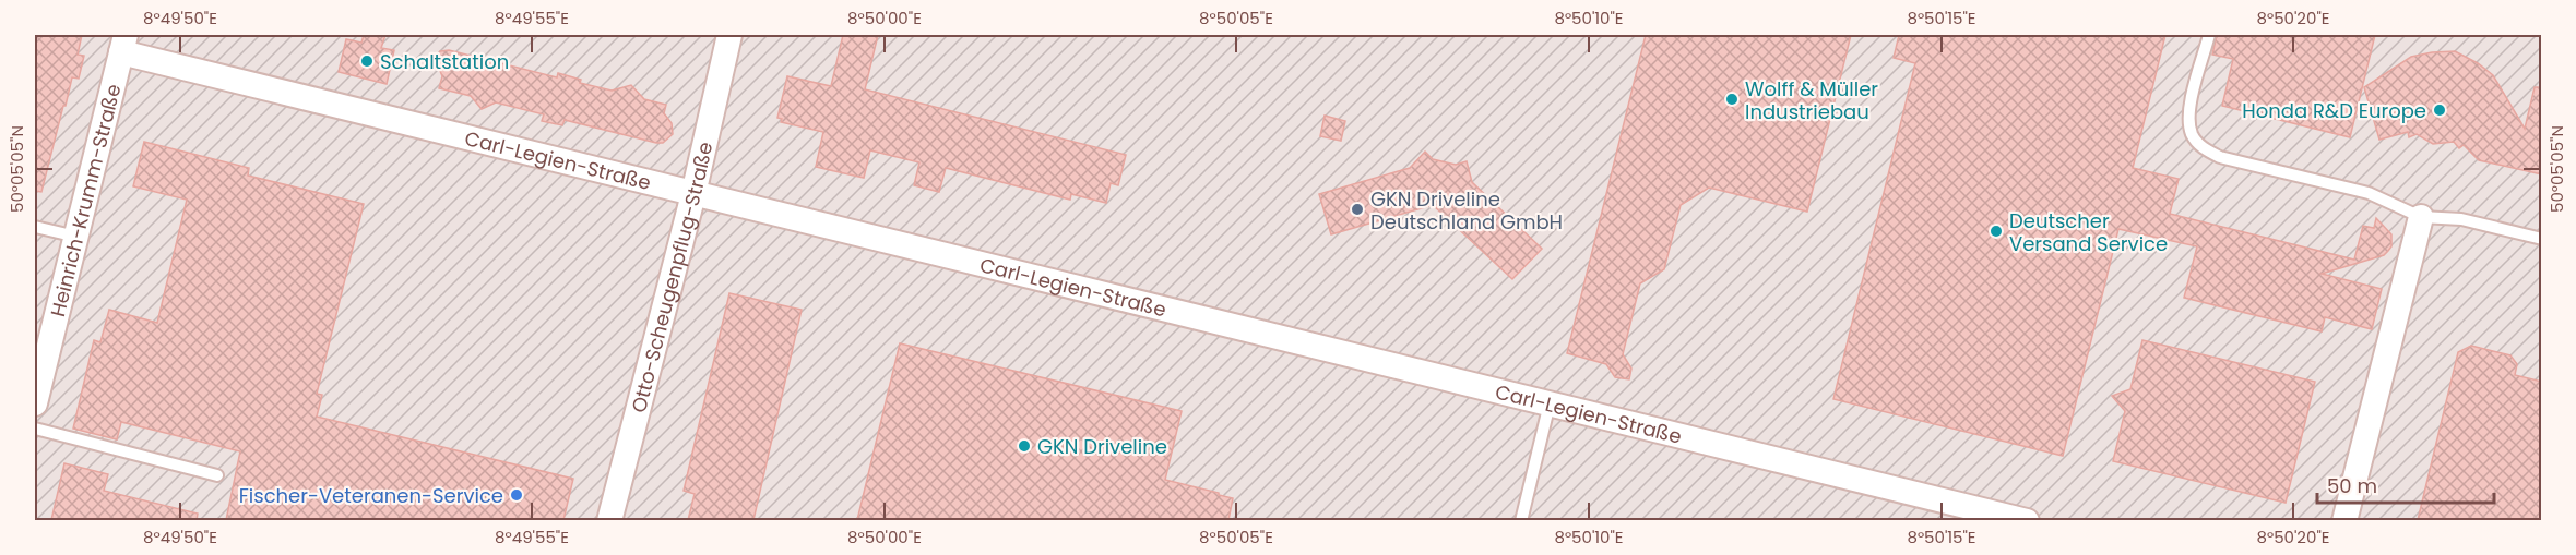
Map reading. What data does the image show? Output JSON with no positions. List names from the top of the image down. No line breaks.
{"streets":{"street":["Carl-Legien-Straße","Heinrich-Krumm-Straße","Otto-Scheugenpflug-Straße"]},"crossings":[["Carl-Legien-Straße","Heinrich-Krumm-Straße"],["Carl-Legien-Straße","Otto-Scheugenpflug-Straße"]],"places":["Schaltstation","Wolff & Müller Industriebau","Honda R&D Europe","GKN Driveline Deutschland GmbH","Deutscher Versand Service","GKN Driveline","Fischer-Veteranen-Service"],"scale_bar":"50 m","coordinates":["8°49'50\"E","8°49'55\"E","8°50'00\"E","8°50'05\"E","8°50'10\"E","8°50'15\"E","8°50'20\"E","50°05'05\"N"]}
